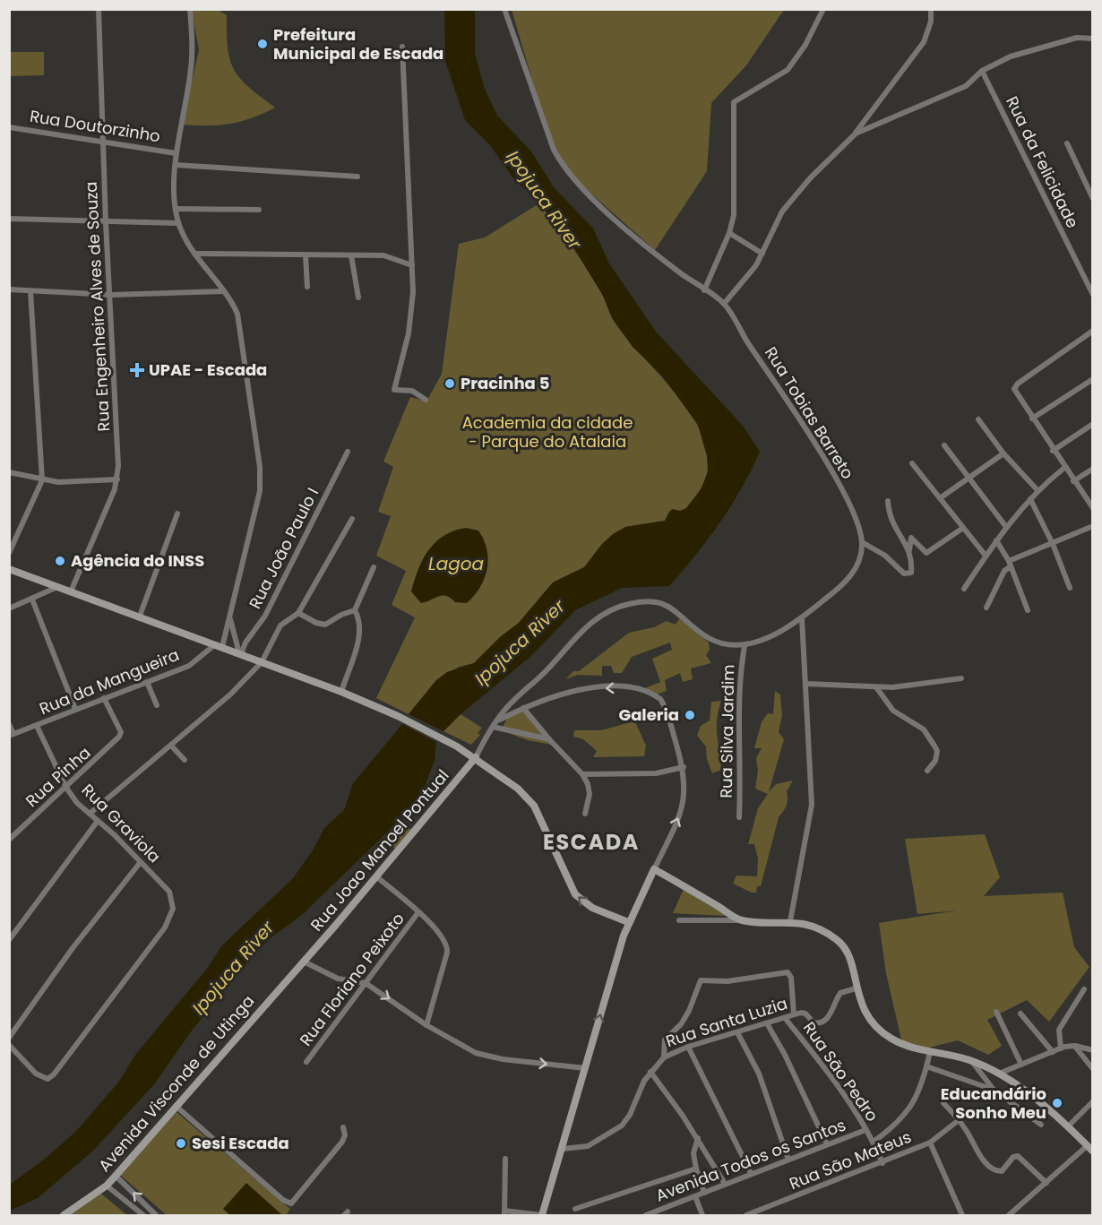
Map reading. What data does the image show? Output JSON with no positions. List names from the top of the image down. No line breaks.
{"streets":{"street":["Rua Doutorzinho","Rua da Felicidade","Rua Engenheiro Alves de Souza","Rua Tobias Barreto","Rua João Paulo I","Rua da Mangueira","Rua Silva Jardim","Rua Pinha","Rua Graviola","Rua Joao Manoel Pontual","Rua Floriano Peixoto","Rua Santa Luzia","Rua São Pedro","Avenida Visconde de Utinga","Avenida Todos os Santos","Rua São Mateus"]},"crossings":[["Rua Doutorzinho","Rua Engenheiro Alves de Souza"],["Rua da Mangueira","Rua Pinha"],["Rua da Mangueira","Rua Graviola"],["Rua Pinha","Rua Graviola"],["Rua Joao Manoel Pontual","Avenida Visconde de Utinga"],["Rua Santa Luzia","Rua São Pedro"],["Rua São Pedro","Avenida Todos os Santos"],["Rua São Pedro","Rua São Mateus"]],"districts":["ESCADA"],"water":["Ipojuca River","Lagoa"],"parks":["Academia da cidade - Parque do Atalaia"],"places":{"other":["Prefeitura Municipal de Escada","Pracinha 5","Agência do INSS","Galeria","Educandário Sonho Meu","Sesi Escada"],"health":["UPAE - Escada"]}}
